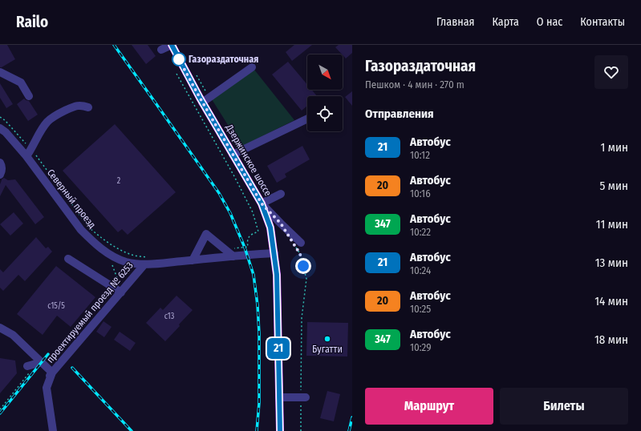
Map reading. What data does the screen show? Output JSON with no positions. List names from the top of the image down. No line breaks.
{"streets":{"main road":["Дзержинское шоссе"],"street":["Северный проезд","проектируемый проезд № 6253"]},"crossings":[["Дзержинское шоссе","Северный проезд"],["Северный проезд","проектируемый проезд № 6253"]],"places":["Газораздаточная","Бугатти"],"lines":["bus line 21"],"house_numbers":["2","с15/5","с13"],"north":"bottom right","page":{"header":"Railo","nav":["Главная","Карта","О нас","Контакты"],"on_map":"21","heading":[["Газораздаточная","Пешком · 4 мин · 270 m"],"Отправления"],"list":[{"mark":"21","name":"Автобус","note":"10:12","value":"1 мин"},{"mark":"20","name":"Автобус","note":"10:16","value":"5 мин"},{"mark":"347","name":"Автобус","note":"10:22","value":"11 мин"},{"mark":"21","name":"Автобус","note":"10:24","value":"13 мин"},{"mark":"20","name":"Автобус","note":"10:25","value":"14 мин"},{"mark":"347","name":"Автобус","note":"10:29","value":"18 мин"}],"buttons":["Маршрут","Билеты"]}}
